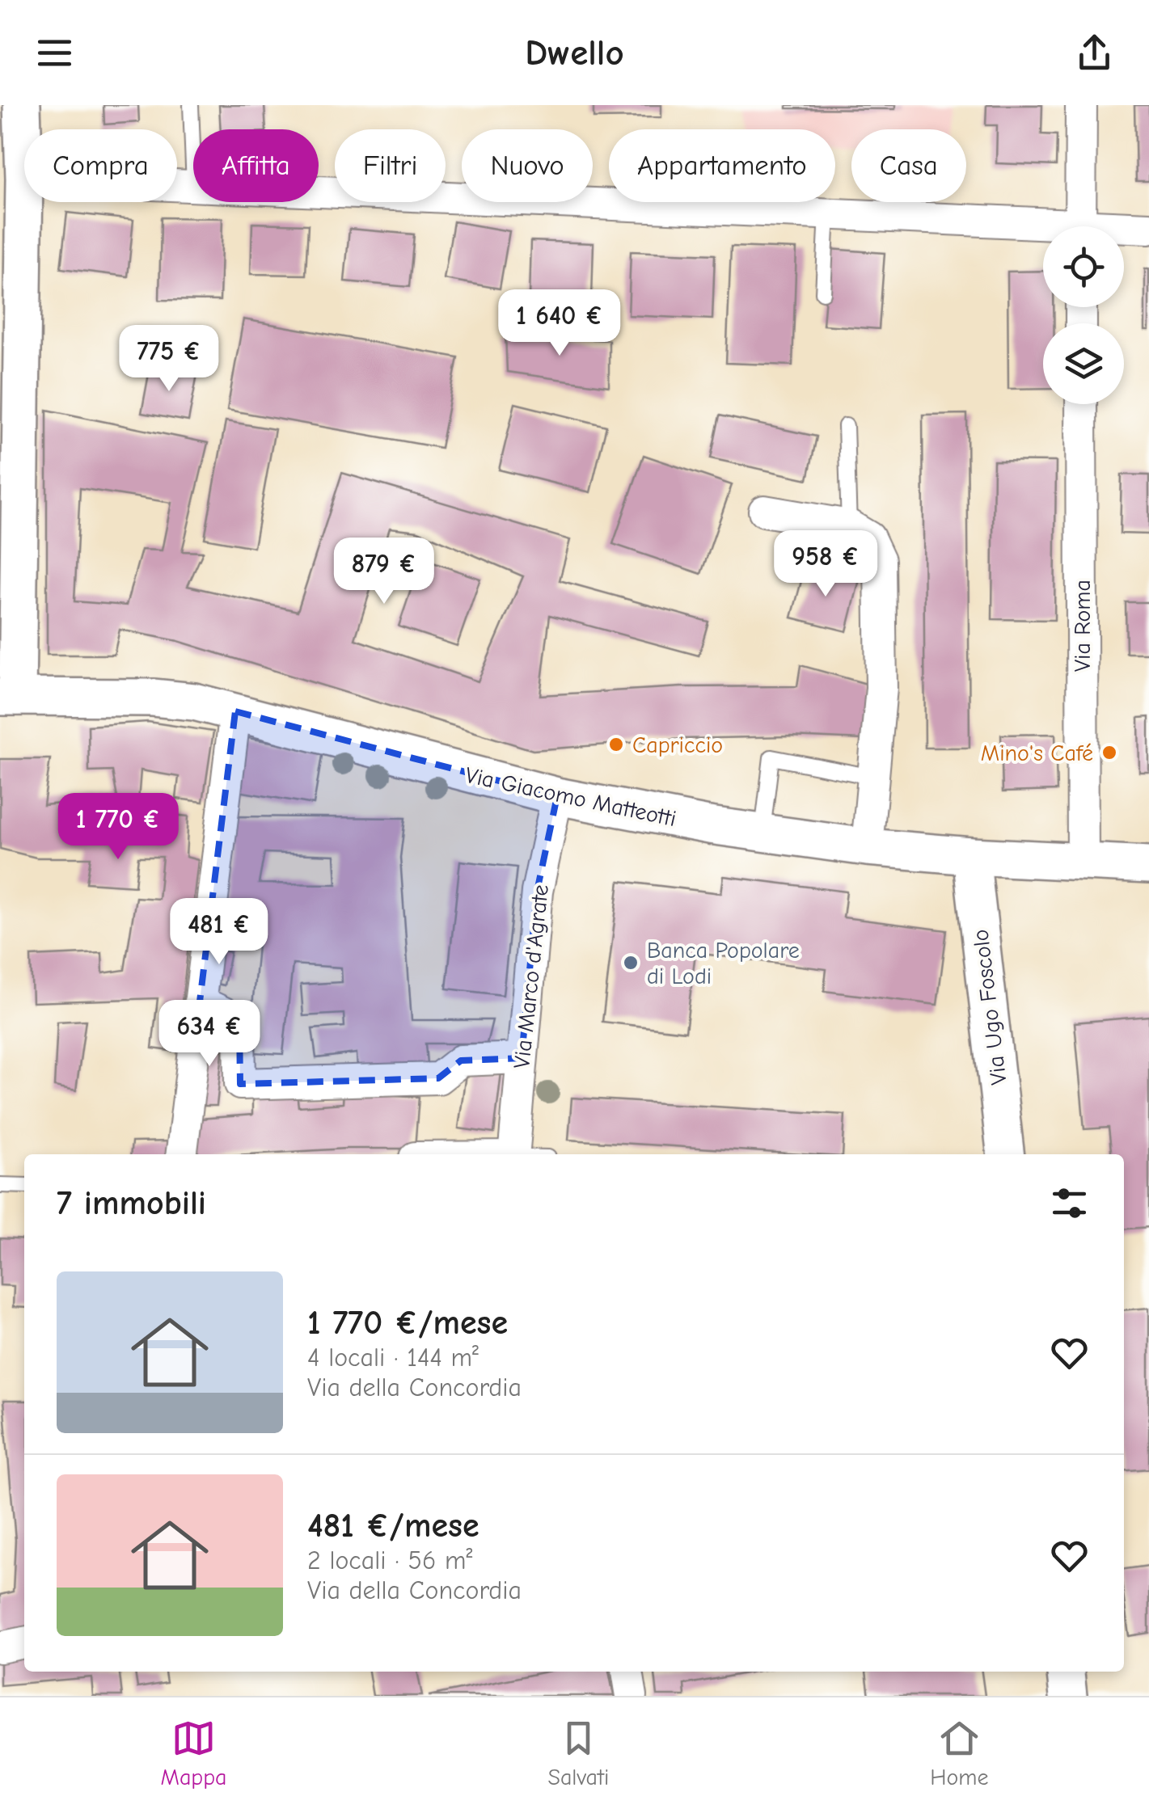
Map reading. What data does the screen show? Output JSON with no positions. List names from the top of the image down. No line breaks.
{"streets":{"street":["Via Roma","Via Giacomo Matteotti","Via Marco d'Agrate","Via Ugo Foscolo"]},"crossings":[["Via Roma","Via Giacomo Matteotti"],["Via Giacomo Matteotti","Via Marco d'Agrate"],["Via Giacomo Matteotti","Via Ugo Foscolo"]],"places":["Capriccio","Mino's Café","Banca Popolare di Lodi"],"page":{"header":"Dwello","chip":["Compra","Affitta","Filtri","Nuovo","Appartamento","Casa"],"price":["1 640 €","775 €","958 €","879 €","1 770 €","481 €","634 €"],"heading":"7 immobili","list":[{"name":"1 770 €/mese","note":"4 locali · 144 m² · Via della Concordia"},{"name":"481 €/mese","note":"2 locali · 56 m² · Via della Concordia"}],"tabs":["Mappa","Salvati","Home"]}}
